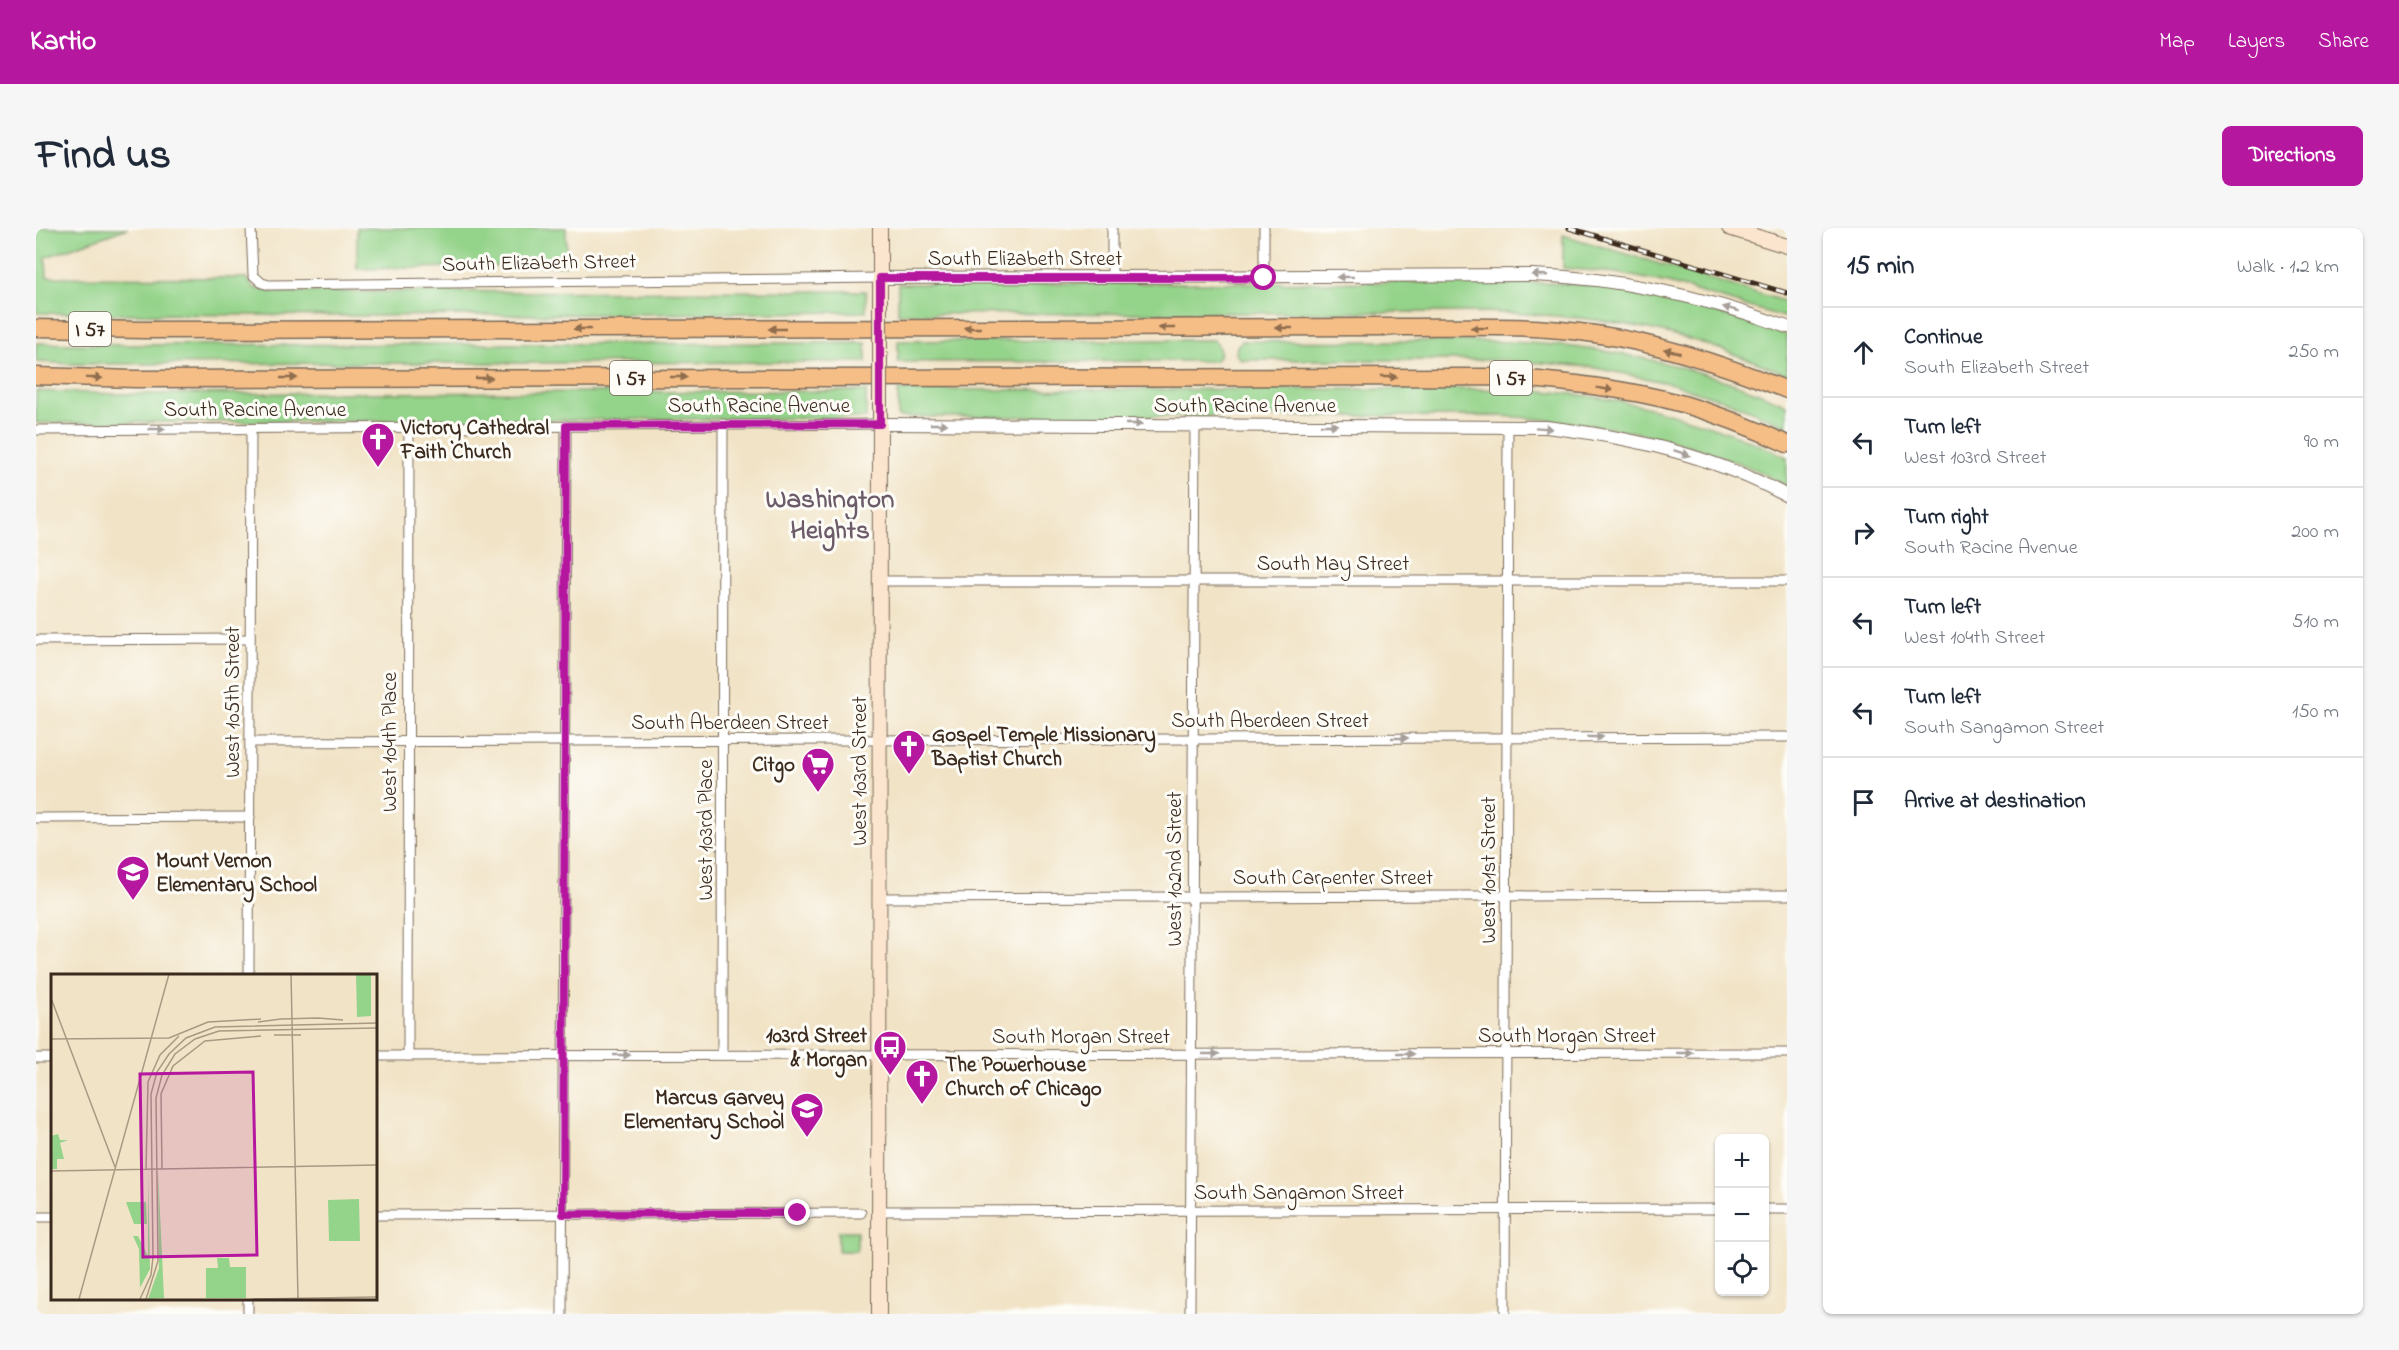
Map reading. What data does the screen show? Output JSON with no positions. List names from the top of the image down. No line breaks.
{"streets":{"highway":["I 57"],"main road":["West 103rd Street"],"street":["South Elizabeth Street","South Racine Avenue","South May Street","West 105th Street","South Aberdeen Street","West 104th Place","West 103rd Place","West 102nd Street","West 101st Street","South Carpenter Street","South Morgan Street","South Sangamon Street"]},"crossings":[["South Elizabeth Street","West 103rd Street"],["South Racine Avenue","West 105th Street"],["South Racine Avenue","West 104th Place"],["South Racine Avenue","West 103rd Street"],["South Racine Avenue","West 103rd Place"],["South Racine Avenue","West 102nd Street"],["South Racine Avenue","West 101st Street"],["South May Street","West 103rd Street"],["South May Street","West 102nd Street"],["South May Street","West 101st Street"],["West 105th Street","South Aberdeen Street"],["South Aberdeen Street","West 104th Place"],["South Aberdeen Street","West 103rd Street"],["South Aberdeen Street","West 103rd Place"],["South Aberdeen Street","West 102nd Street"],["South Aberdeen Street","West 101st Street"],["West 104th Place","South Morgan Street"],["West 103rd Street","South Carpenter Street"],["West 103rd Street","South Morgan Street"],["West 103rd Street","South Sangamon Street"],["West 103rd Place","South Morgan Street"],["West 102nd Street","South Carpenter Street"],["West 102nd Street","South Morgan Street"],["West 102nd Street","South Sangamon Street"],["West 101st Street","South Carpenter Street"],["West 101st Street","South Morgan Street"],["West 101st Street","South Sangamon Street"]],"one_way":["South Racine Avenue","South Aberdeen Street","South Morgan Street"],"districts":["Washington Heights"],"places":{"church":["Victory Cathedral Faith Church","Gospel Temple Missionary Baptist Church","The Powerhouse Church of Chicago"],"supermarket":["Citgo"],"school or university":["Mount Vernon Elementary School","Marcus Garvey Elementary School"],"bus stop":["103rd Street & Morgan"]},"page":{"header":"Kartio","nav":["Map","Layers","Share"],"title":"Find us","buttons":"Directions","heading":["15 min","Walk · 1.2 km"],"list":[["Continue","South Elizabeth Street","250 m"],["Turn left","West 103rd Street","90 m"],["Turn right","South Racine Avenue","200 m"],["Turn left","West 104th Street","510 m"],["Turn left","South Sangamon Street","150 m"],"Arrive at destination"],"map_buttons":["+","−"]}}
